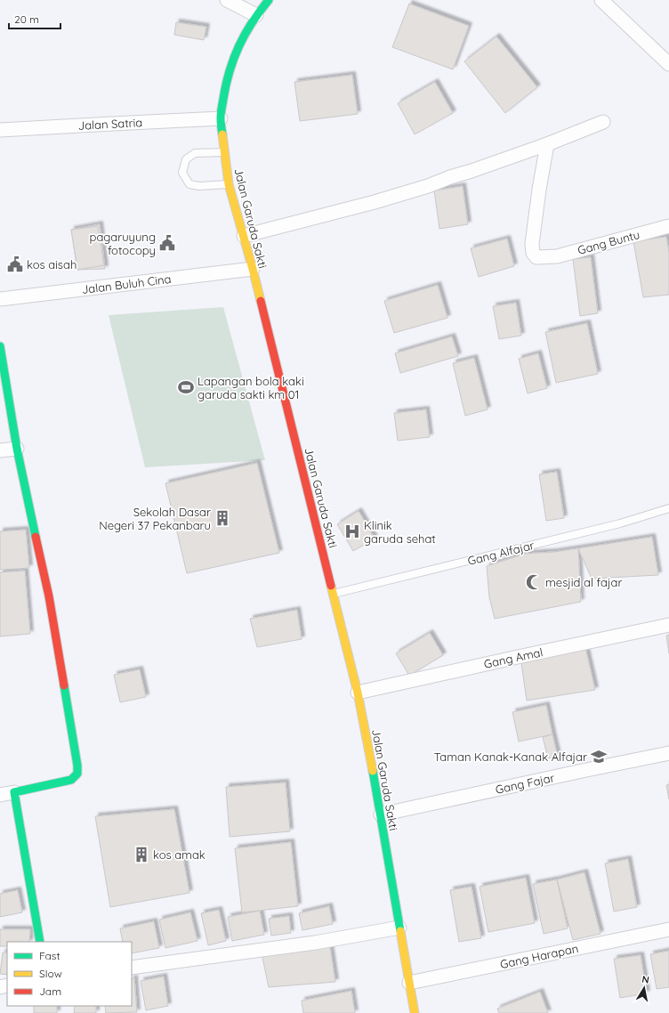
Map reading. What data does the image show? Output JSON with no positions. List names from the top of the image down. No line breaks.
{"streets":{"main road":["Jalan Garuda Sakti"],"street":["Jalan Satria","Gang Buntu","Jalan Buluh Cina","Gang Amal","Gang Fajar","Gang Harapan"],"lane":["Gang Alfajar"]},"crossings":[["Jalan Satria","Jalan Garuda Sakti"],["Jalan Garuda Sakti","Jalan Buluh Cina"],["Jalan Garuda Sakti","Gang Alfajar"],["Jalan Garuda Sakti","Gang Amal"],["Jalan Garuda Sakti","Gang Fajar"],["Jalan Garuda Sakti","Gang Harapan"]],"places":{"public building":["pagaruyung fotocopy","kos aisah"],"sports":["Lapangan bola kaki garuda sakti km 01"],"building":["Sekolah Dasar Negeri 37 Pekanbaru","kos amak"],"hospital":["Klinik garuda sehat"],"mosque":["mesjid al fajar"],"school or university":["Taman Kanak-Kanak Alfajar"]},"legend":["Fast","Slow","Jam"],"scale_bar":"20 m","north":"top"}
